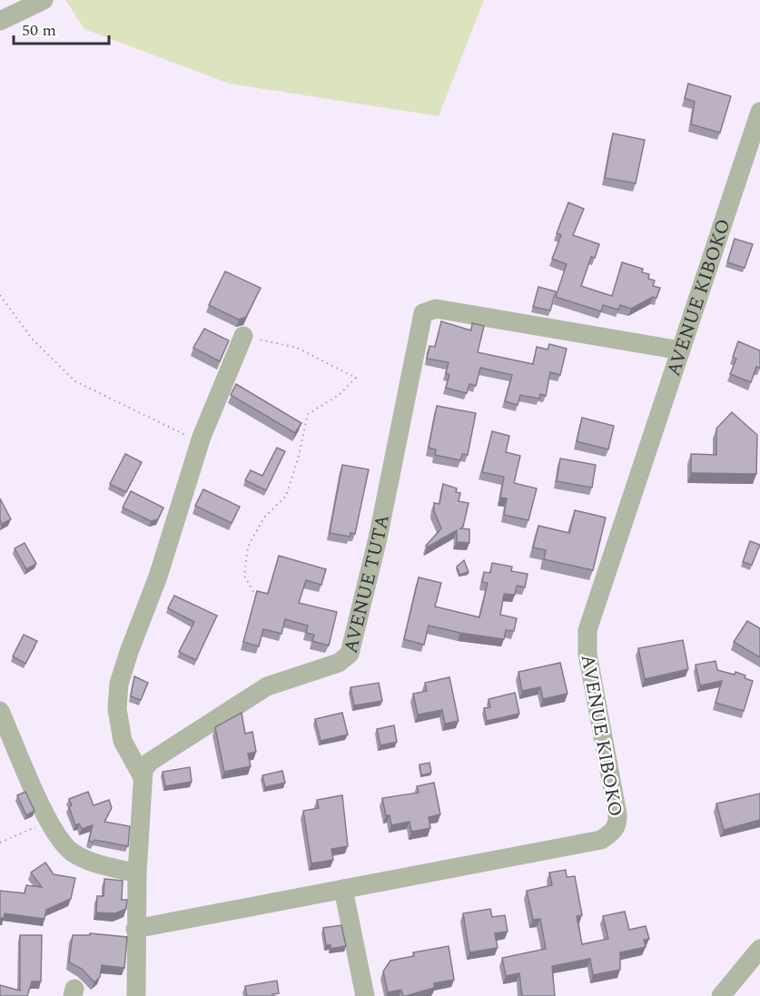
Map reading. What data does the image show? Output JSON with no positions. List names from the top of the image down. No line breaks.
{"streets":{"street":["AVENUE KIBOKO","AVENUE TUTA"]},"crossings":[["AVENUE KIBOKO","AVENUE TUTA"]],"scale_bar":"50 m"}
